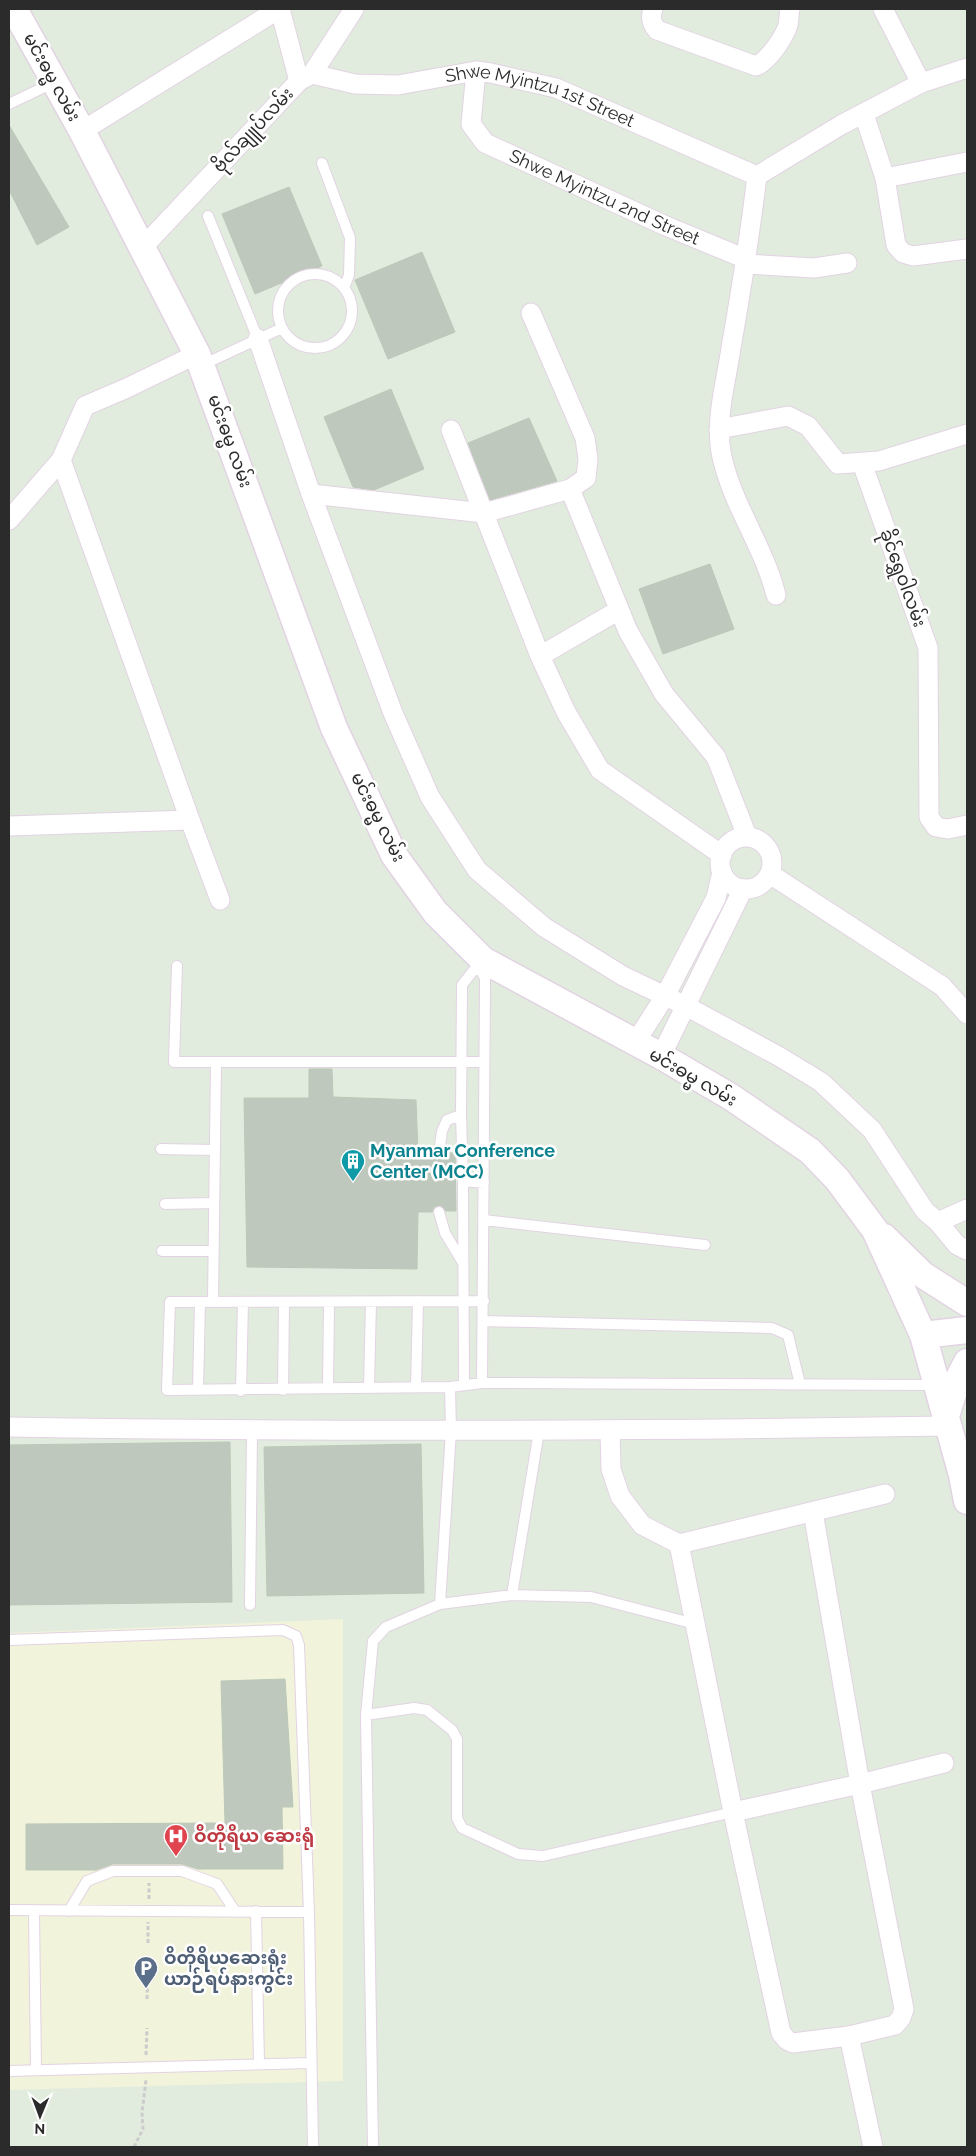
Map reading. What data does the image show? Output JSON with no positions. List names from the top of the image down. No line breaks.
{"streets":{"main road":["မင်းဓမ္မ လမ်း"],"street":["Shwe Myintzu 1st Street","ဗိုလ်ချူပ်လမ်း","Shwe Myintzu 2nd Street","ခိုင်ရွှေဝါလမ်း"]},"crossings":[["မင်းဓမ္မ လမ်း","ဗိုလ်ချူပ်လမ်း"],["Shwe Myintzu 1st Street","ဗိုလ်ချူပ်လမ်း"],["Shwe Myintzu 1st Street","Shwe Myintzu 2nd Street"]],"places":{"building":["Myanmar Conference Center (MCC)"],"hospital":["ဝိတိုရိယ ဆေးရုံ"],"parking":["ဝိတိုရိယဆေးရုံး ယာဉ်ရပ်နားကွင်း"]},"north":"bottom"}
